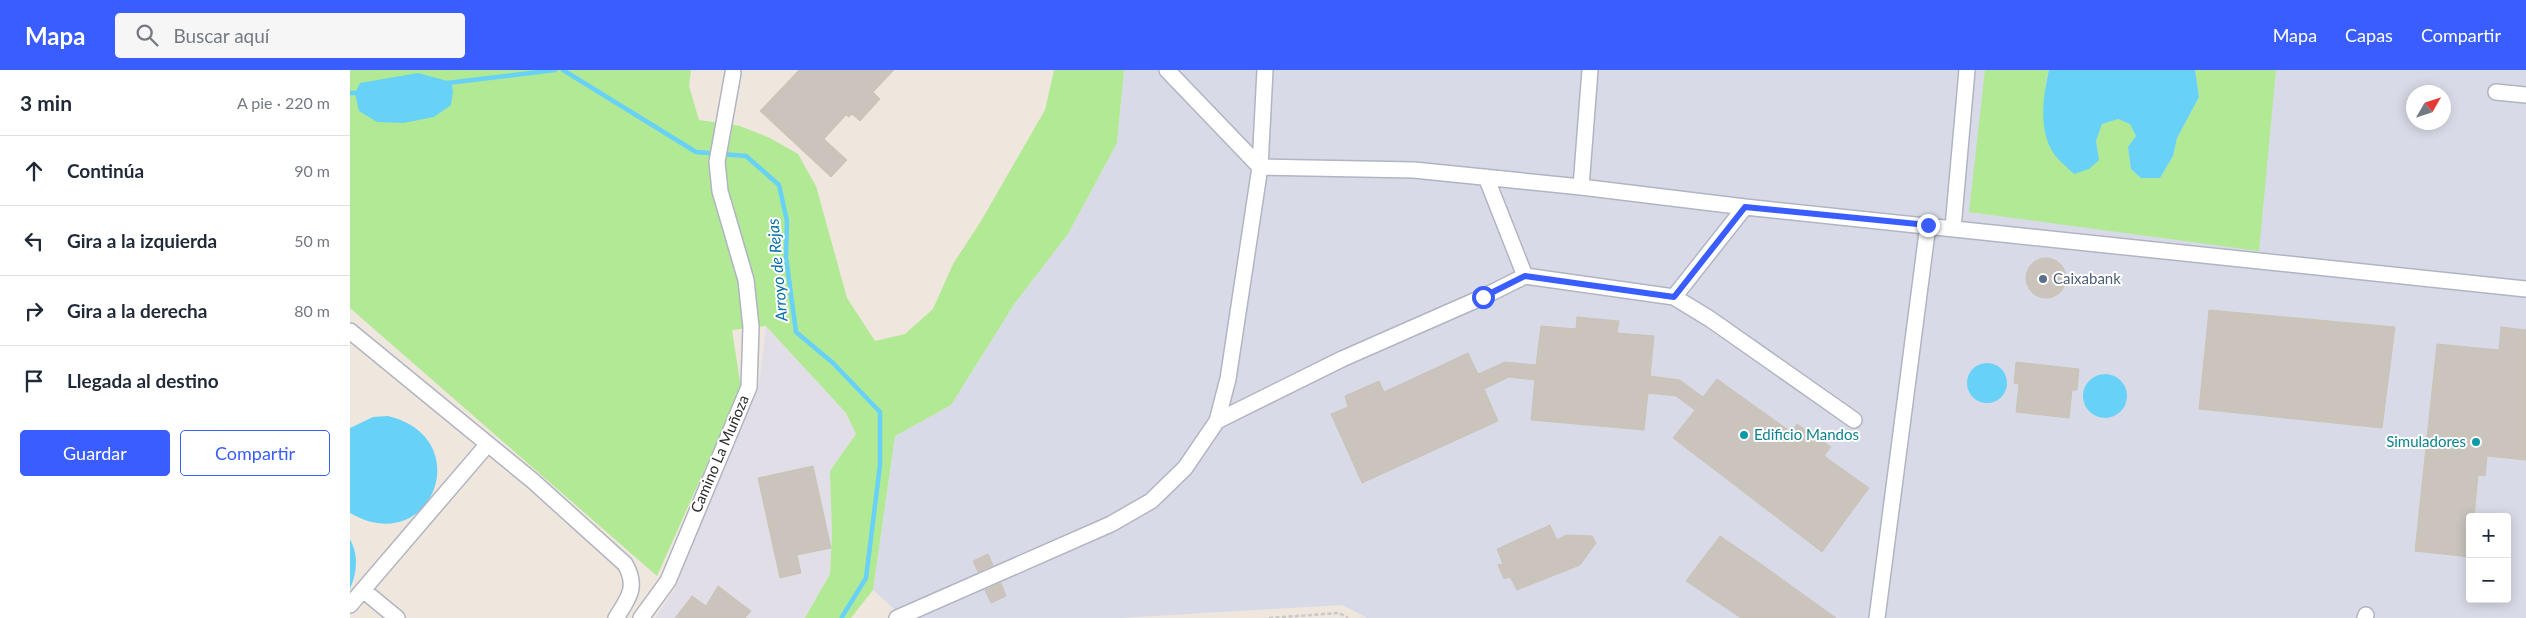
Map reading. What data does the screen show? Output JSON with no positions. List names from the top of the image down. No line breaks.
{"streets":{"lane":["Camino La Muñoza"]},"water":["Arroyo de Rejas"],"places":["Caixabank","Edificio Mandos","Simuladores"],"north":"top right","page":{"header":"Mapa","search":"Buscar aquí","nav":["Mapa","Capas","Compartir"],"heading":["3 min","A pie · 220 m"],"list":[["Continúa","90 m"],["Gira a la izquierda","50 m"],["Gira a la derecha","80 m"],"Llegada al destino"],"buttons":["Guardar","Compartir"],"map_buttons":["+","−"]}}
